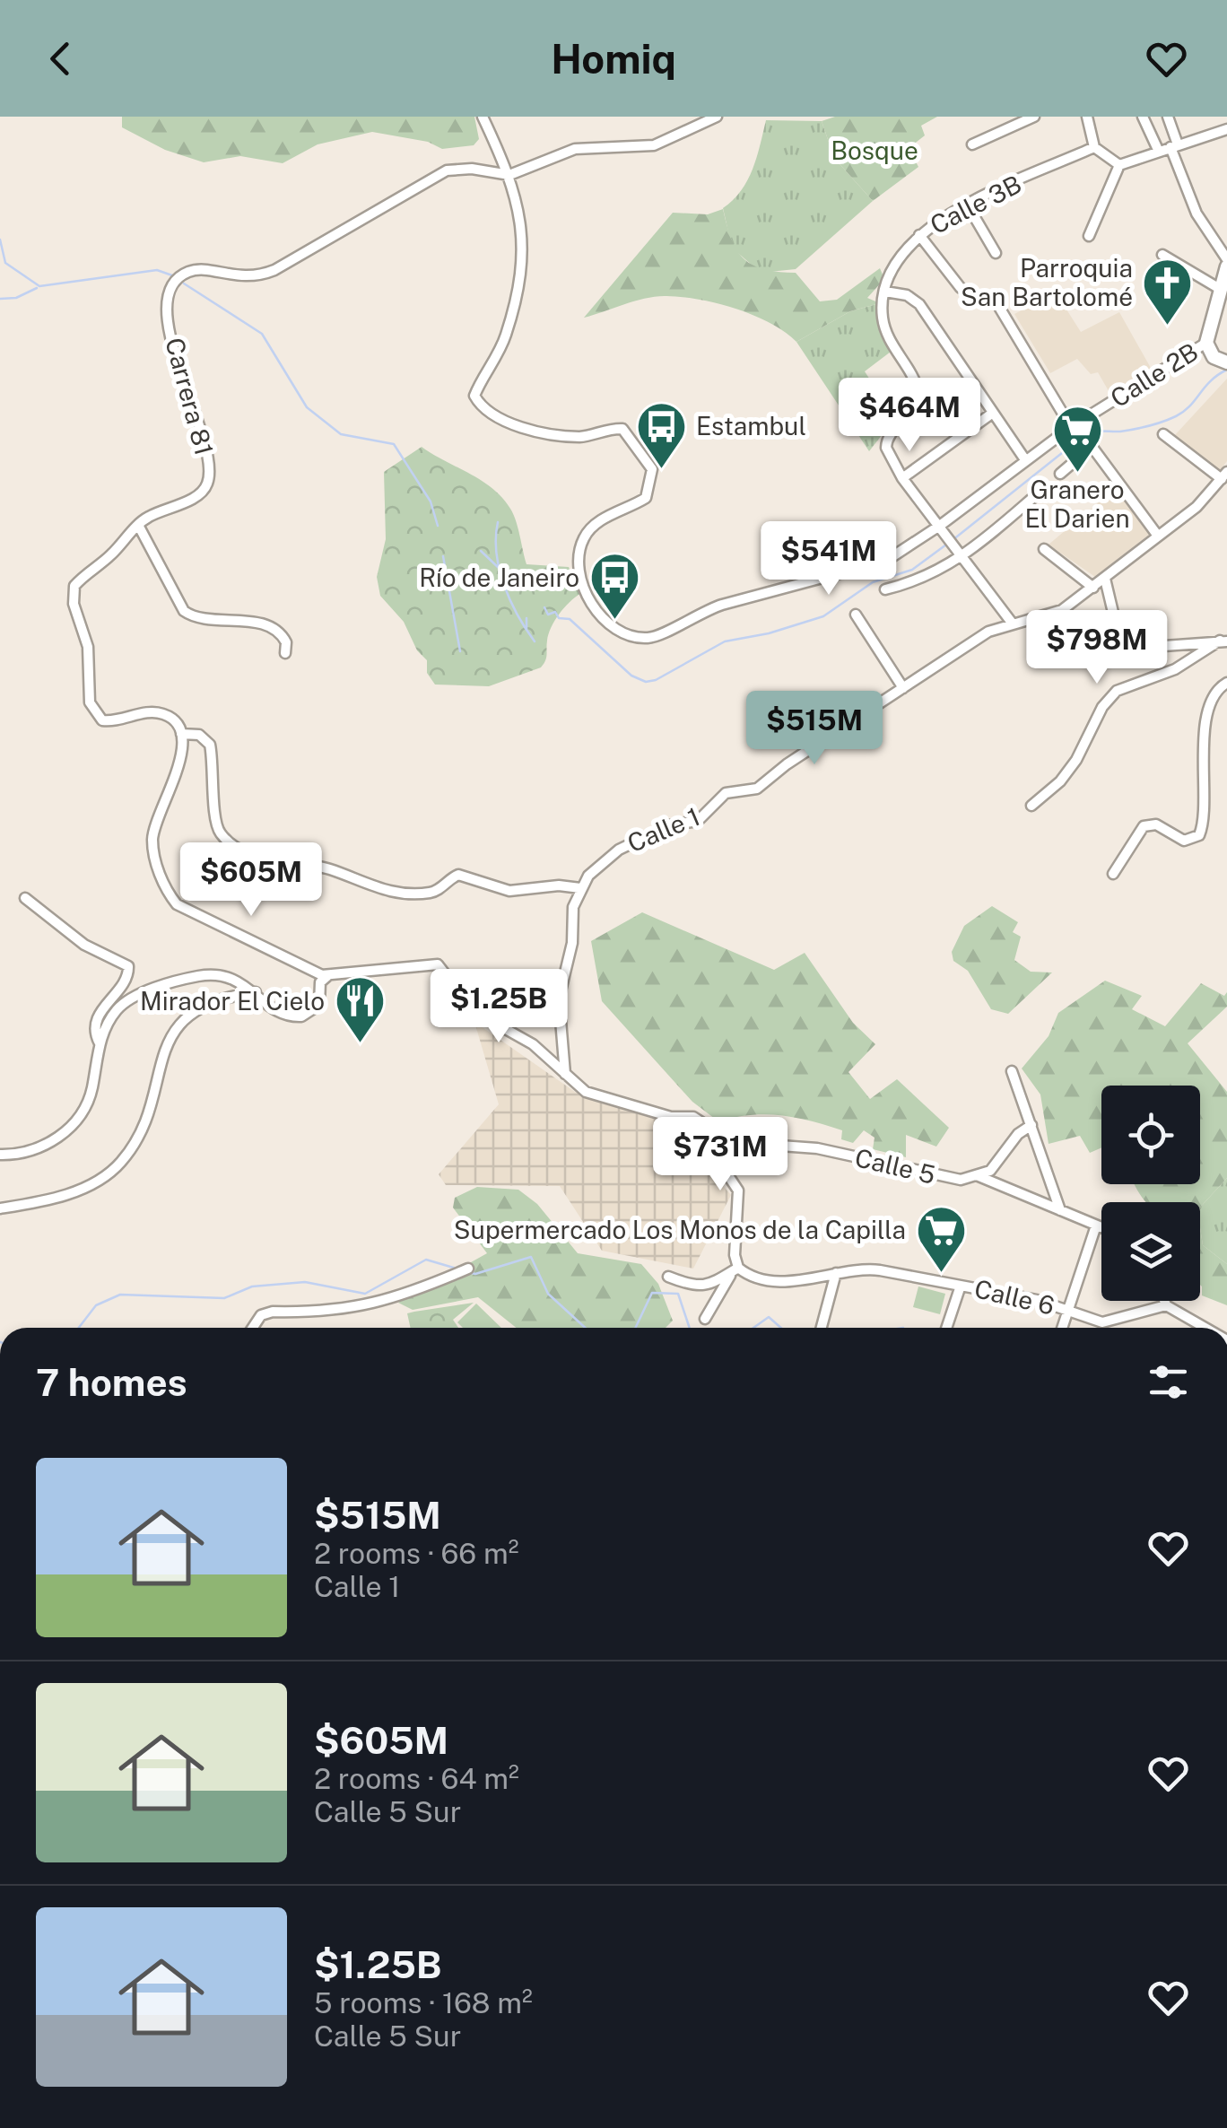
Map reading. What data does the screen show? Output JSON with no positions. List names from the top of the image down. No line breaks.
{"streets":{"street":["Calle 3B","Calle 2B","Carrera 81","Calle 1","Calle 5","Calle 6"]},"crossings":[["Calle 2B","Carrera 81"],["Calle 1","Calle 5"]],"parks":["Bosque"],"places":{"church":["Parroquia San Bartolomé"],"bus stop":["Estambul","Río de Janeiro"],"supermarket":["Granero El Darien","Supermercado Los Monos de la Capilla"],"restaurant":["Mirador El Cielo"]},"page":{"header":"Homiq","price":["$464M","$541M","$798M","$515M","$605M","$1.25B","$731M"],"heading":"7 homes","list":[{"name":"$515M","note":"2 rooms · 66 m² · Calle 1"},{"name":"$605M","note":"2 rooms · 64 m² · Calle 5 Sur"},{"name":"$1.25B","note":"5 rooms · 168 m² · Calle 5 Sur"}]}}
